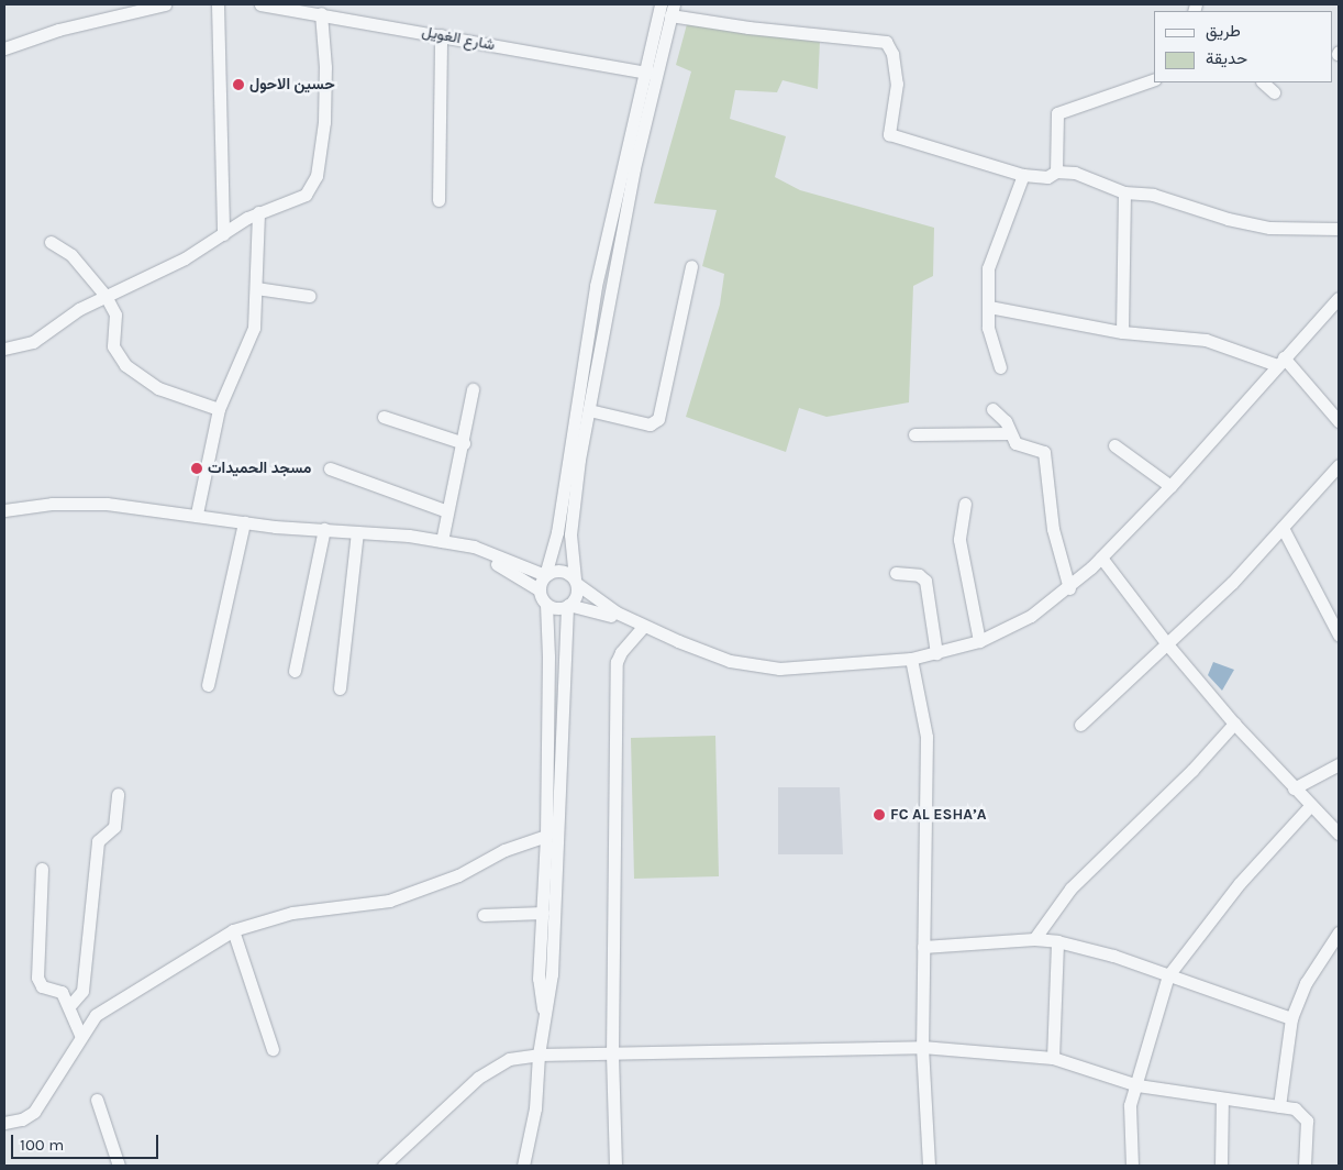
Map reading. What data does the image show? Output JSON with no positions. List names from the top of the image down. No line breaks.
{"streets":{"street":["شارع الغويل"]},"places":["حسين الاحول","مسجد الحميدات","FC AL ESHA’A"],"legend":["طريق","حديقة"],"scale_bar":"100 m"}
